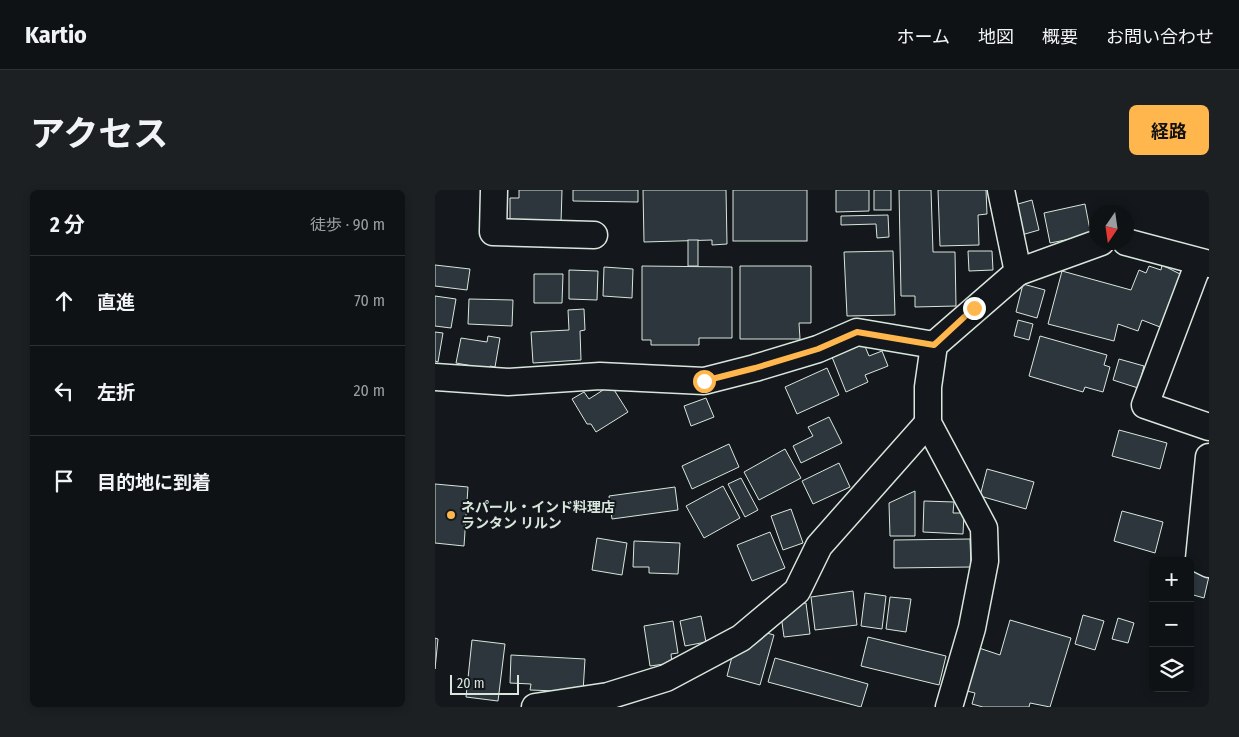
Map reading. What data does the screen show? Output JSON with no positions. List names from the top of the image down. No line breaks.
{"places":["ネパール・インド料理店 ランタン リルン"],"scale_bar":"20 m","north":"bottom","page":{"header":"Kartio","nav":["ホーム","地図","概要","お問い合わせ"],"title":"アクセス","buttons":"経路","heading":["2 分","徒歩 · 90 m"],"list":[["直進","70 m"],["左折","20 m"],"目的地に到着"],"map_buttons":["+","−"],"scale":"20 m"}}
